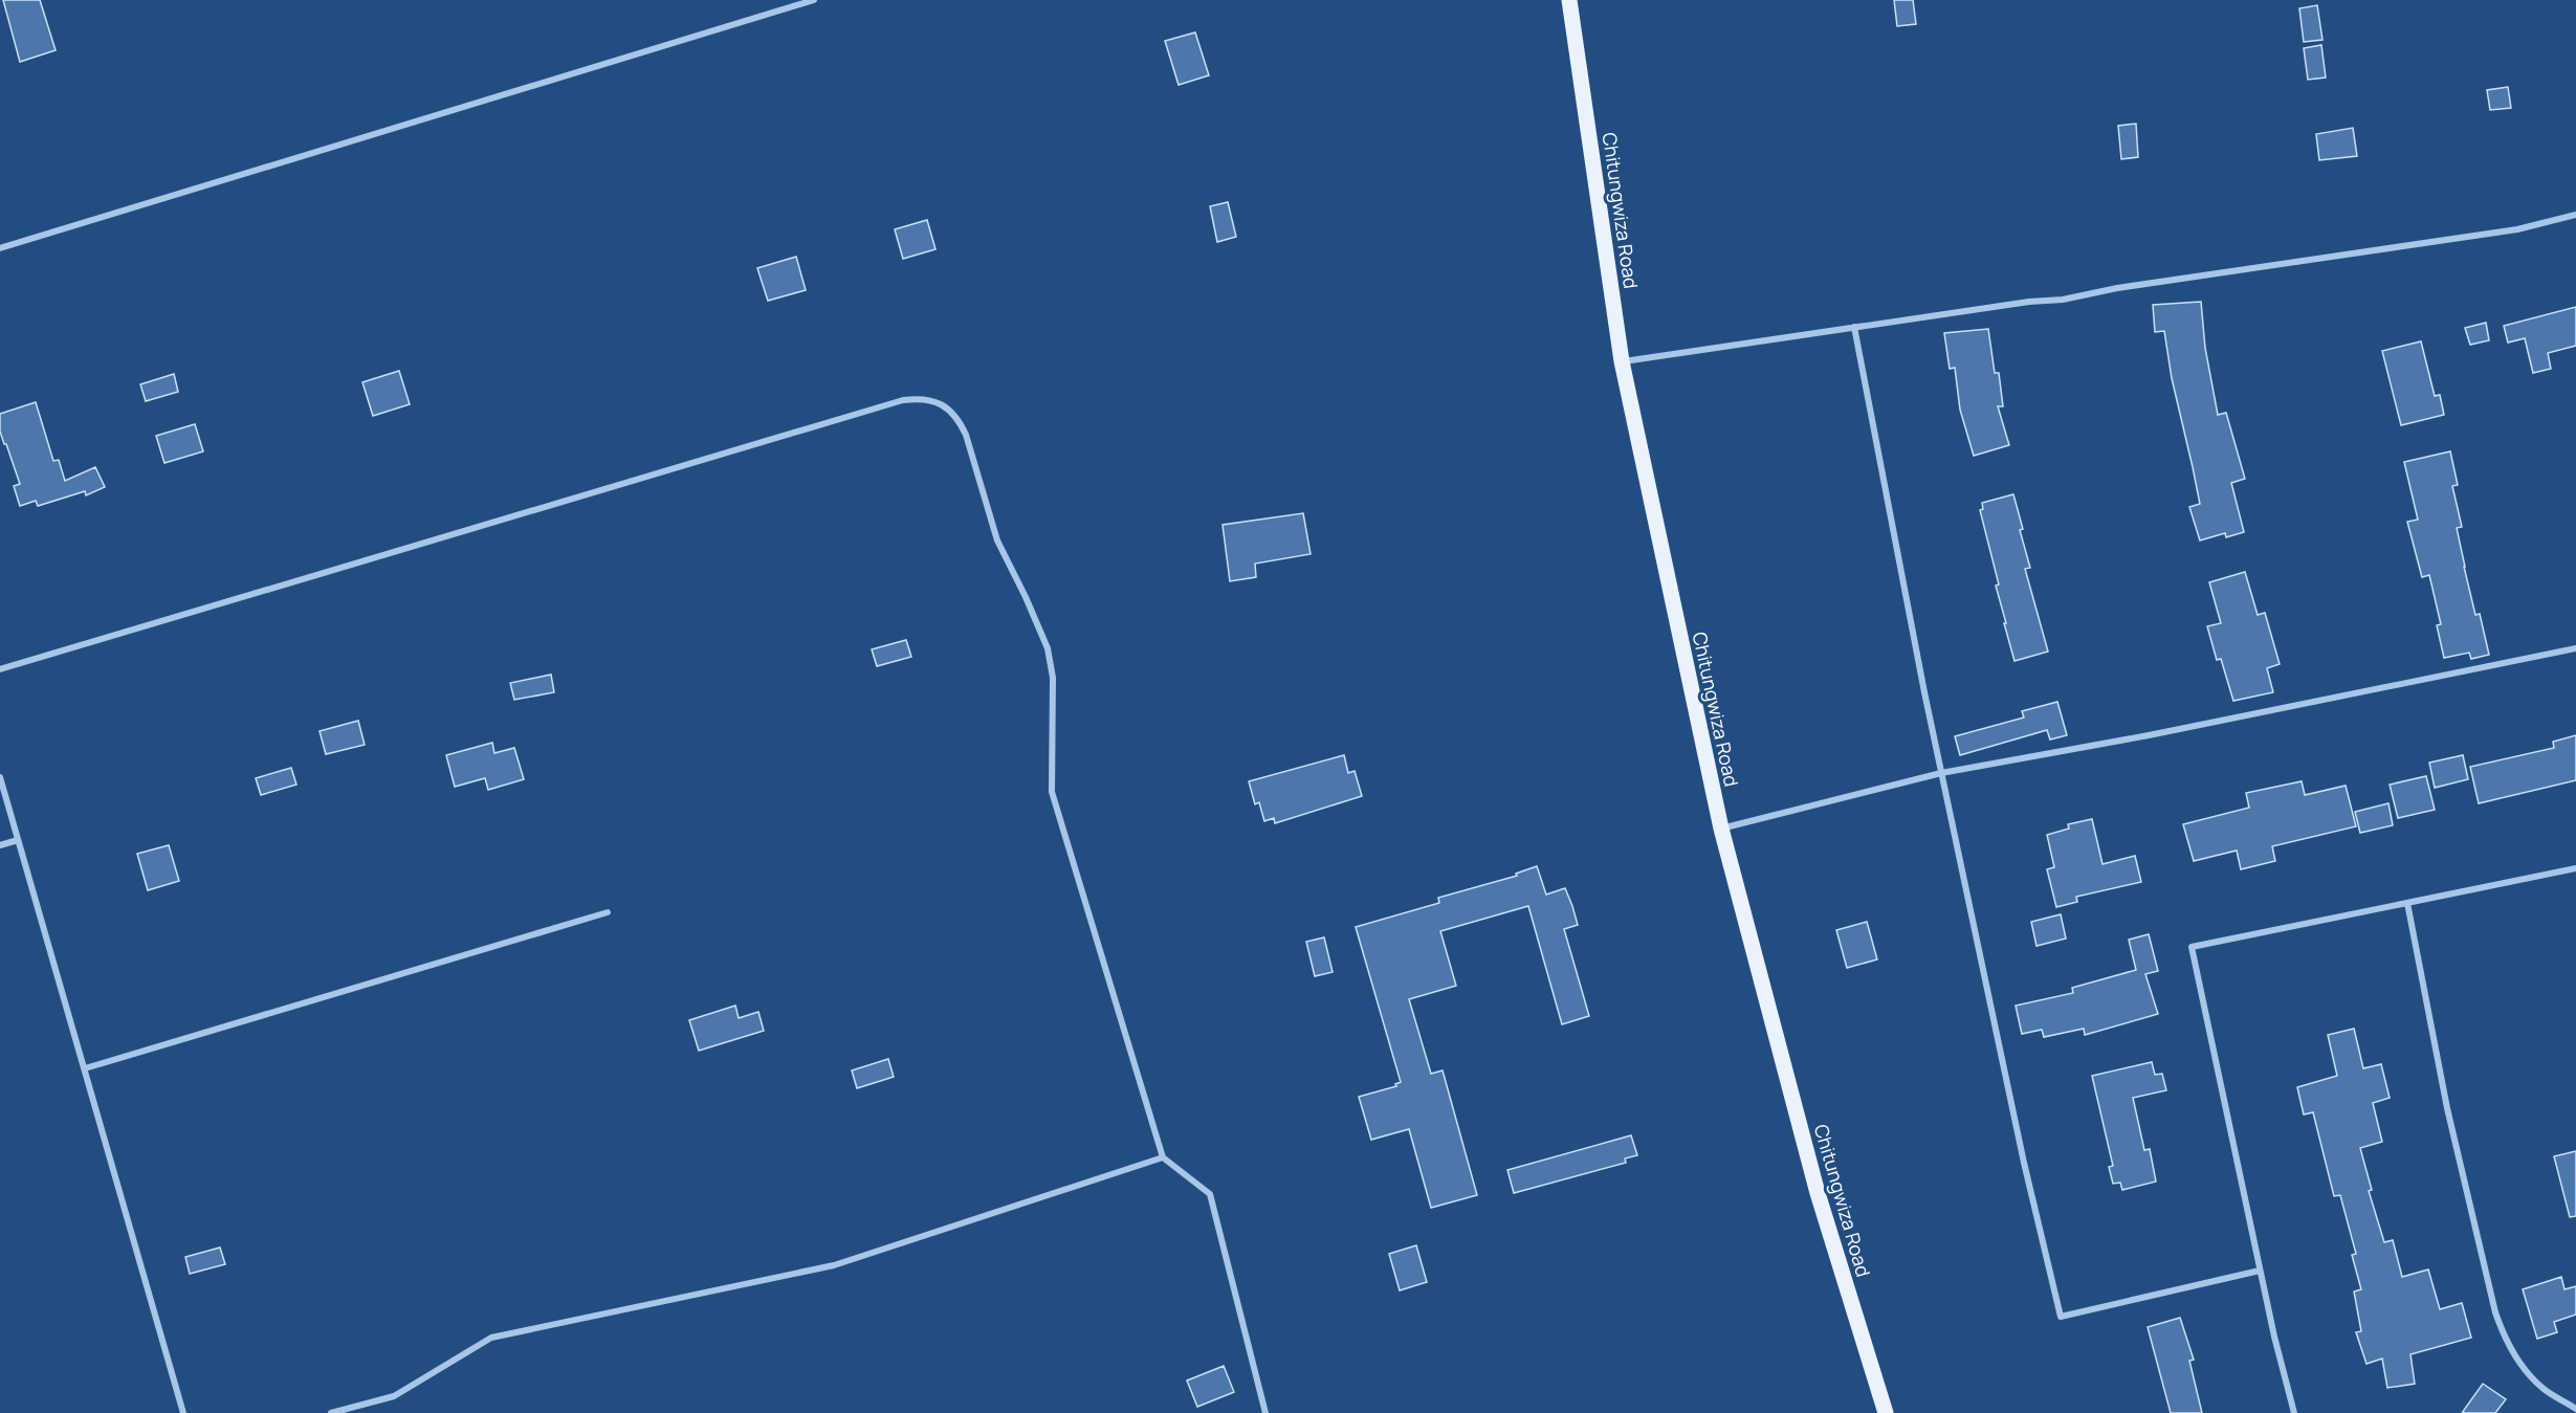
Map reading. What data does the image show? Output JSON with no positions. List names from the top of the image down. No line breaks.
{"streets":{"main road":["Chitungwiza Road"]}}
